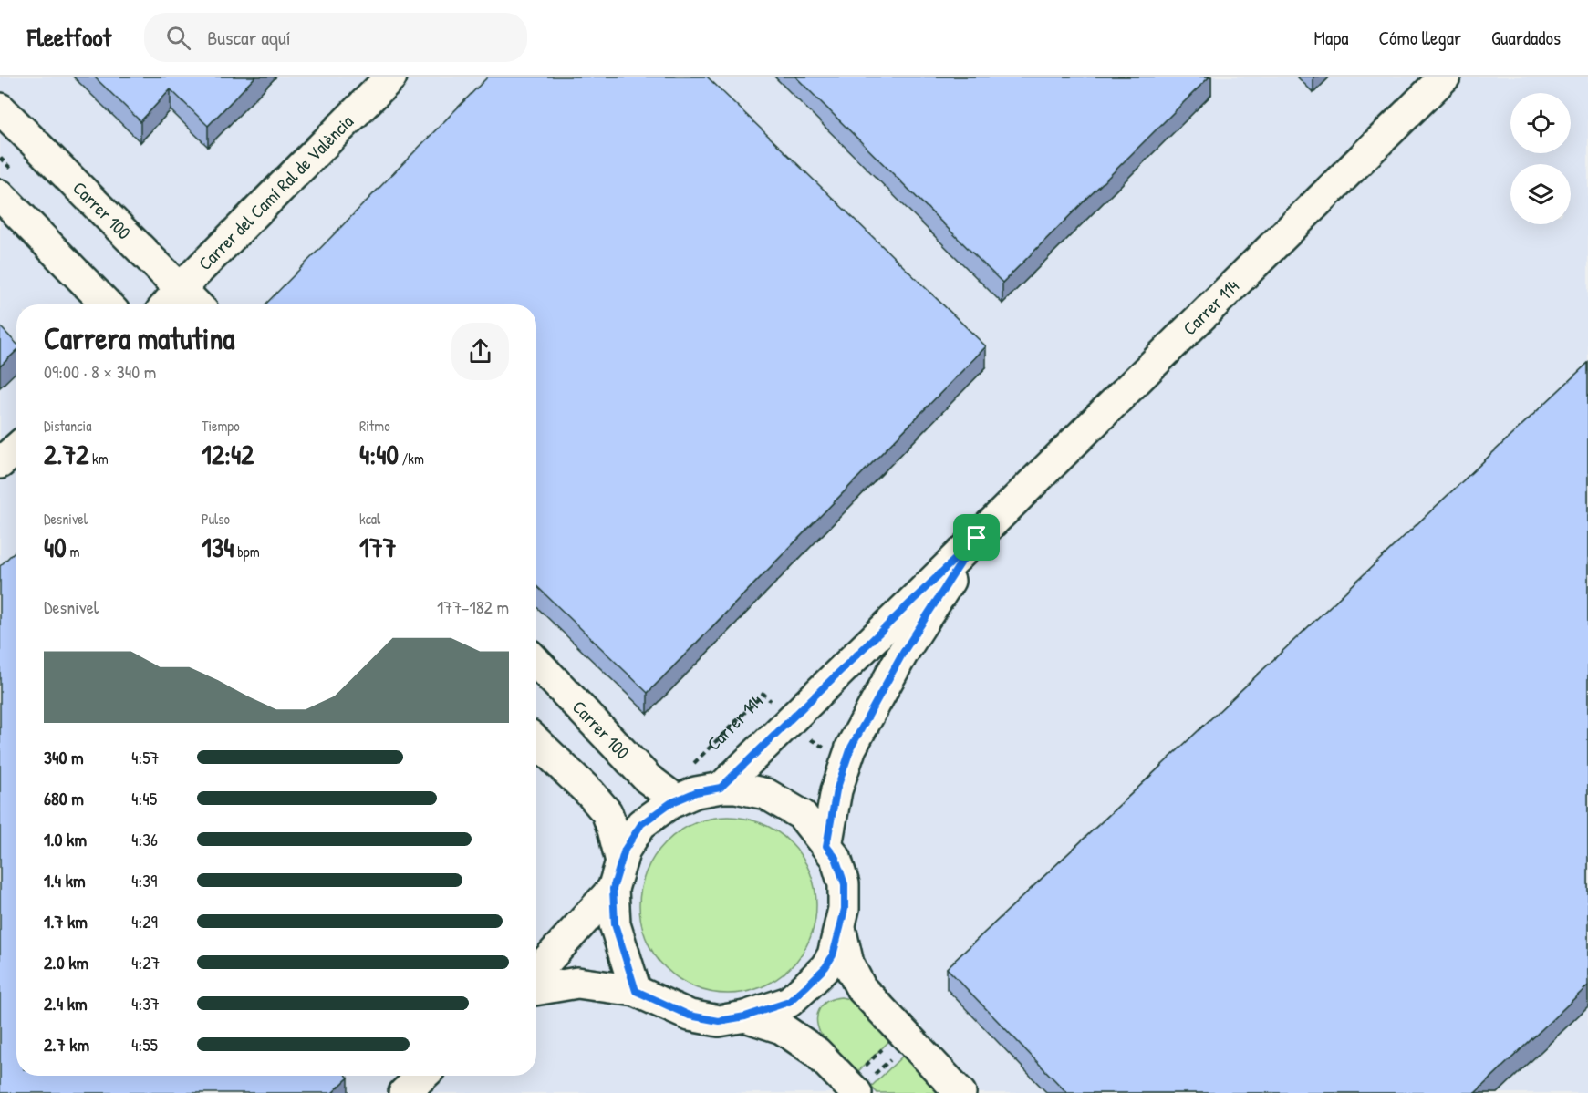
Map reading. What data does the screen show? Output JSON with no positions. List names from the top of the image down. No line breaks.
{"streets":{"street":["Carrer del Camí Ral de València","Carrer 100","Carrer 114"]},"crossings":[["Carrer del Camí Ral de València","Carrer 100"]],"page":{"header":"Fleetfoot","search":"Buscar aquí","nav":["Mapa","Cómo llegar","Guardados"],"heading":["Carrera matutina","09:00 · 8 × 340 m"],"stats":[["Distancia","2.72 km"],["Tiempo","12:42"],["Ritmo","4:40 /km"],["Desnivel","40 m"],["Pulso","134 bpm"],["kcal","177"]],"chart":["Desnivel","177–182 m"],"list":[{"name":"340 m","note":"4:57"},{"name":"680 m","note":"4:45"},{"name":"1.0 km","note":"4:36"},{"name":"1.4 km","note":"4:39"},{"name":"1.7 km","note":"4:29"},{"name":"2.0 km","note":"4:27"},{"name":"2.4 km","note":"4:37"},{"name":"2.7 km","note":"4:55"}]}}
